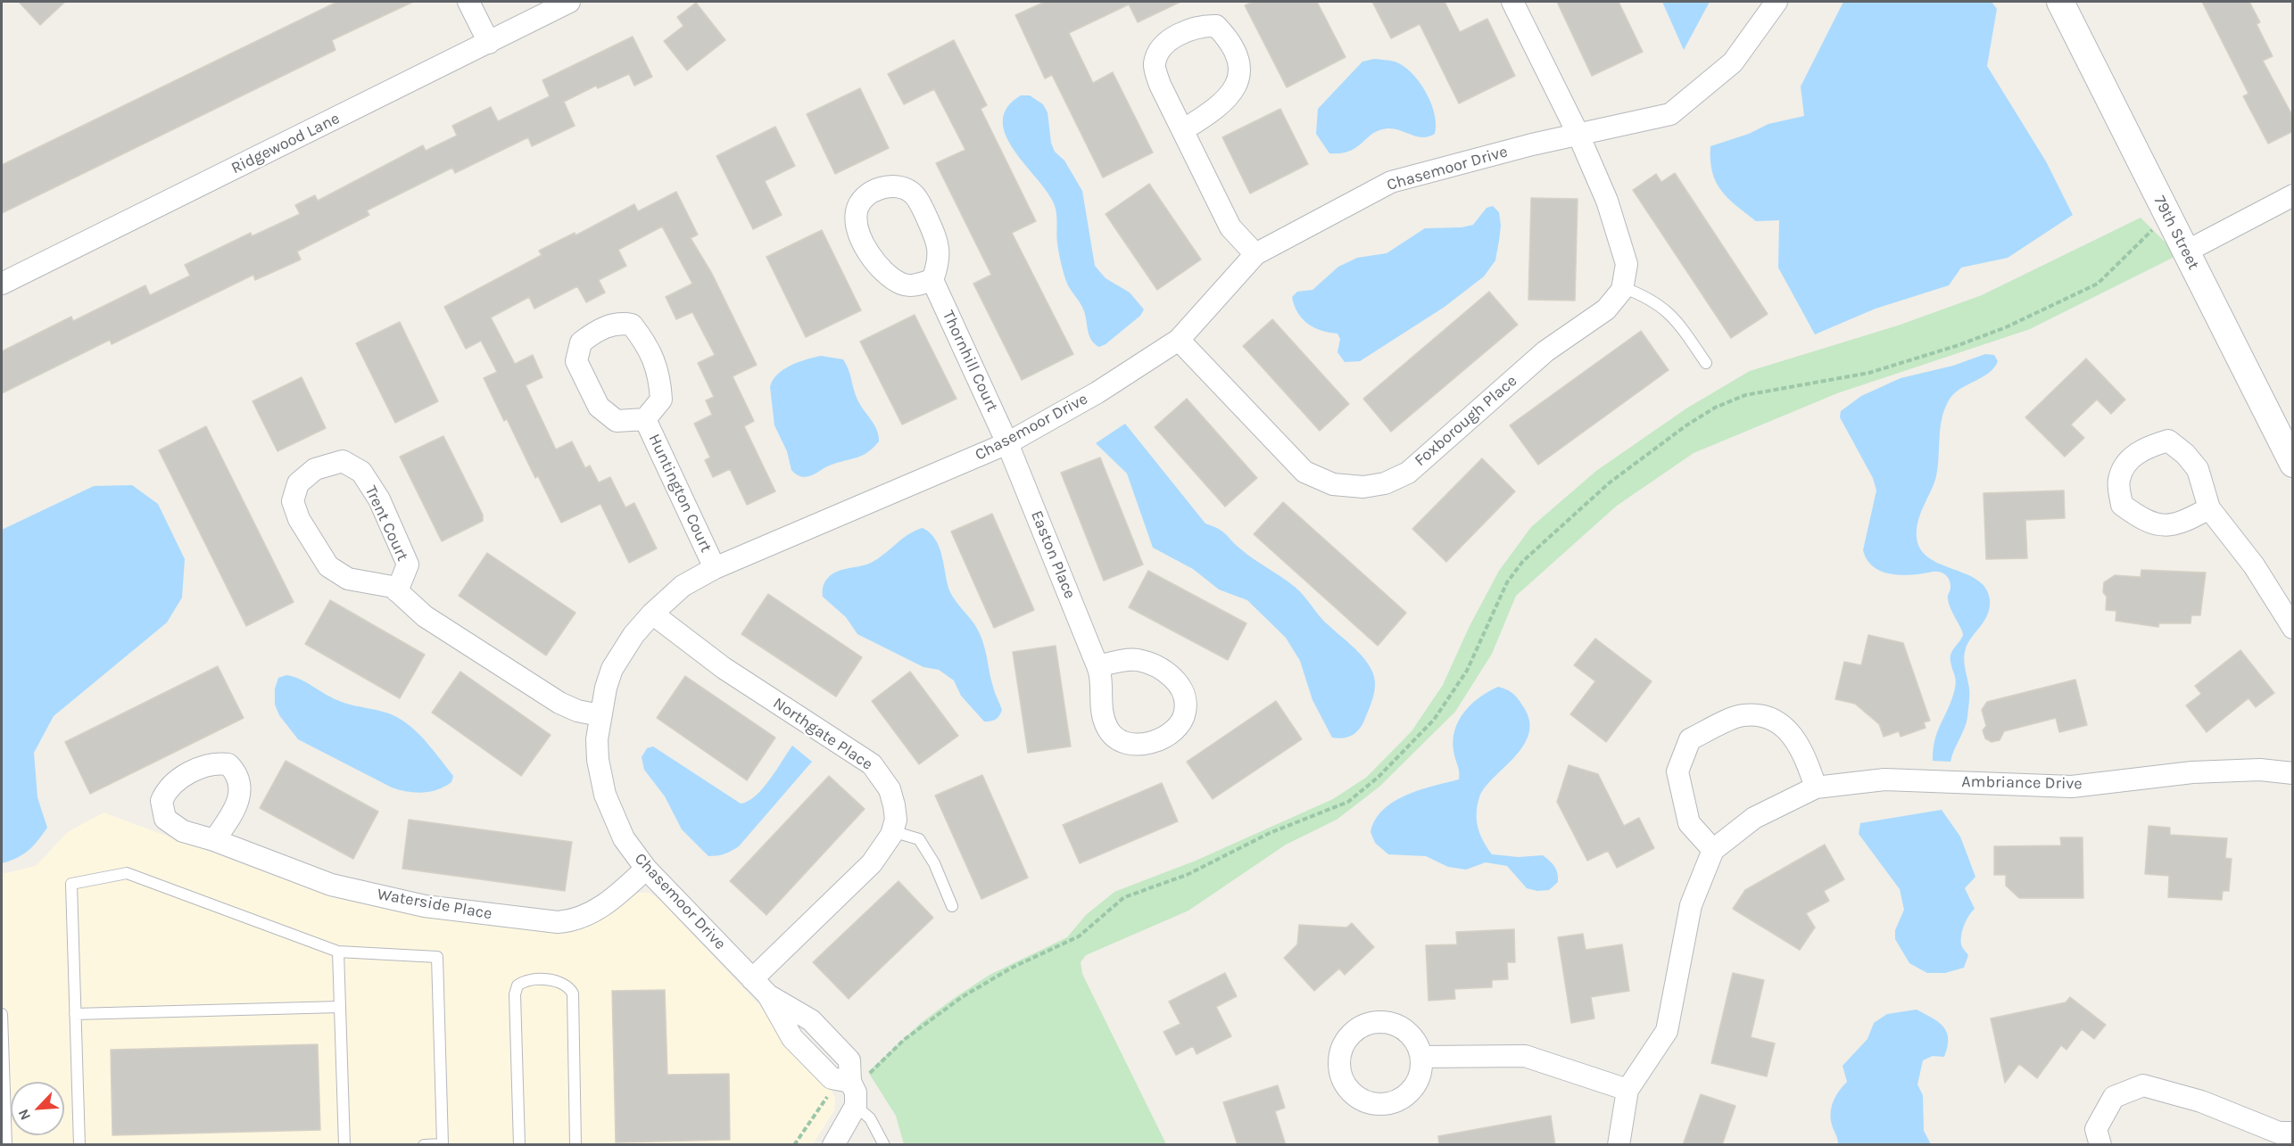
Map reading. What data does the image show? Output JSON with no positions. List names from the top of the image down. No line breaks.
{"streets":{"street":["Ridgewood Lane","Chasemoor Drive","79th Street","Thornhill Court","Foxborough Place","Huntington Court","Trent Court","Easton Place","Northgate Place","Ambriance Drive","Waterside Place"]},"crossings":[["Chasemoor Drive","Thornhill Court"],["Chasemoor Drive","Foxborough Place"],["Chasemoor Drive","Huntington Court"],["Chasemoor Drive","Trent Court"],["Chasemoor Drive","Easton Place"],["Chasemoor Drive","Northgate Place"],["Chasemoor Drive","Waterside Place"],["Thornhill Court","Easton Place"]],"north":"bottom left"}
